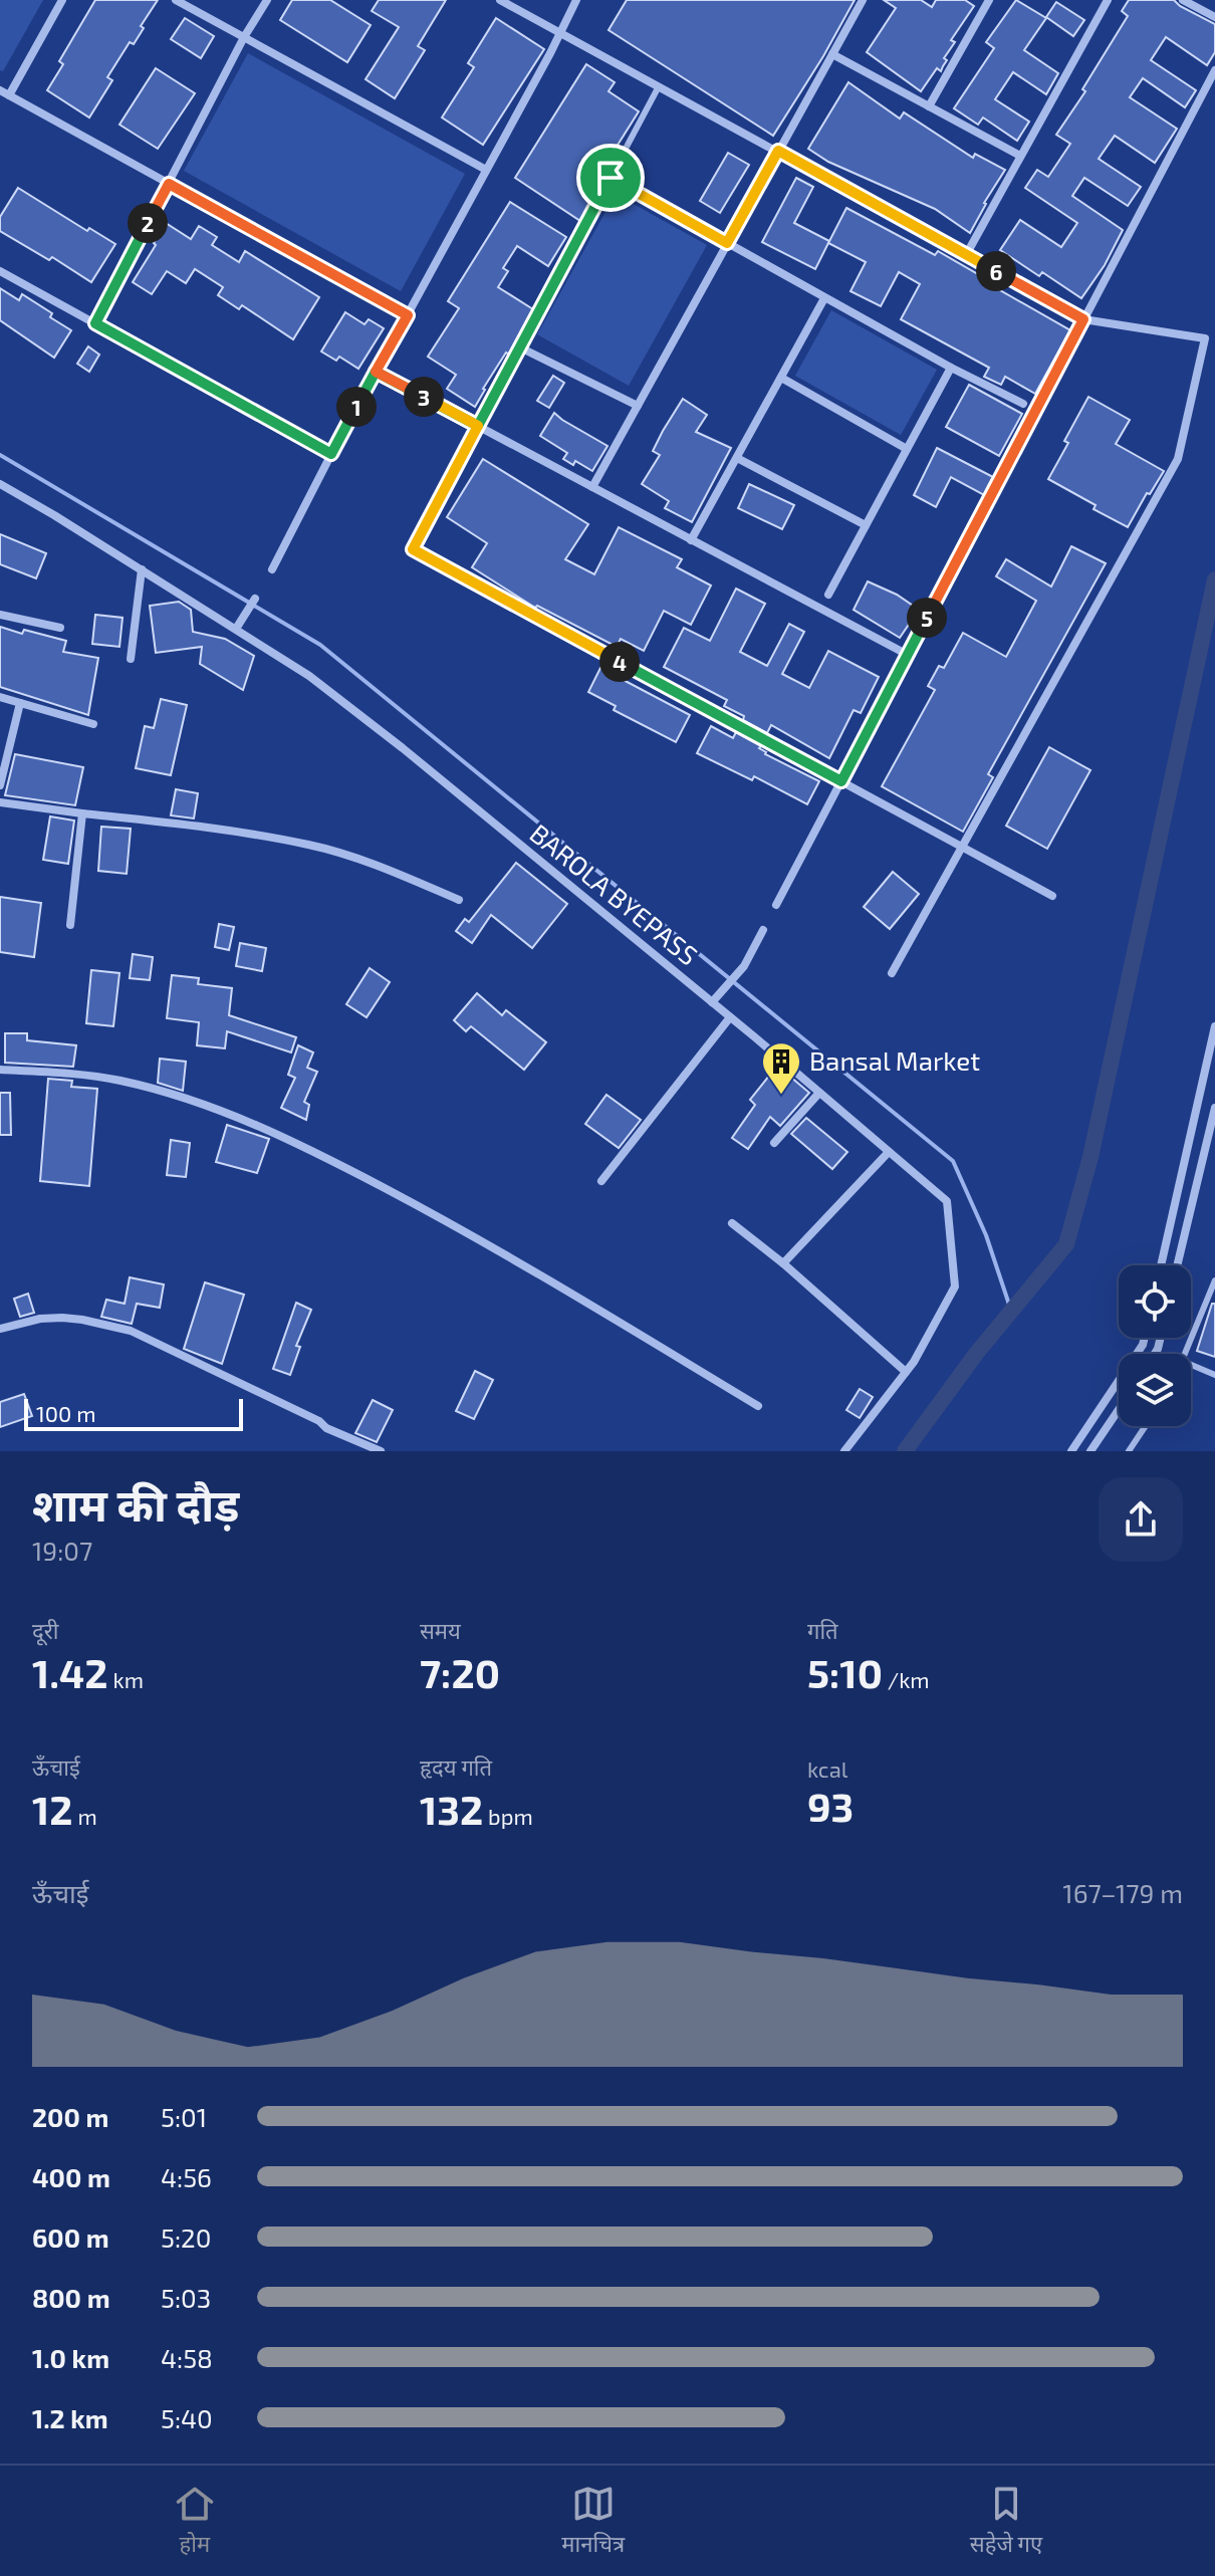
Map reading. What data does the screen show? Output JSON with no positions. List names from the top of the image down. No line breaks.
{"streets":{"street":["BAROLA BYEPASS"]},"places":{"building":["Bansal Market"]},"scale_bar":"100 m","page":{"pins":["2","6","3","1","5","4"],"scale":"100 m","heading":["शाम की दौड़","19:07"],"stats":[["दूरी","1.42 km"],["समय","7:20"],["गति","5:10 /km"],["ऊँचाई","12 m"],["हृदय गति","132 bpm"],["kcal","93"]],"chart":["ऊँचाई","167–179 m"],"list":[{"name":"200 m","note":"5:01"},{"name":"400 m","note":"4:56"},{"name":"600 m","note":"5:20"},{"name":"800 m","note":"5:03"},{"name":"1.0 km","note":"4:58"},{"name":"1.2 km","note":"5:40"}],"tabs":["होम","मानचित्र","सहेजे गए"]}}
